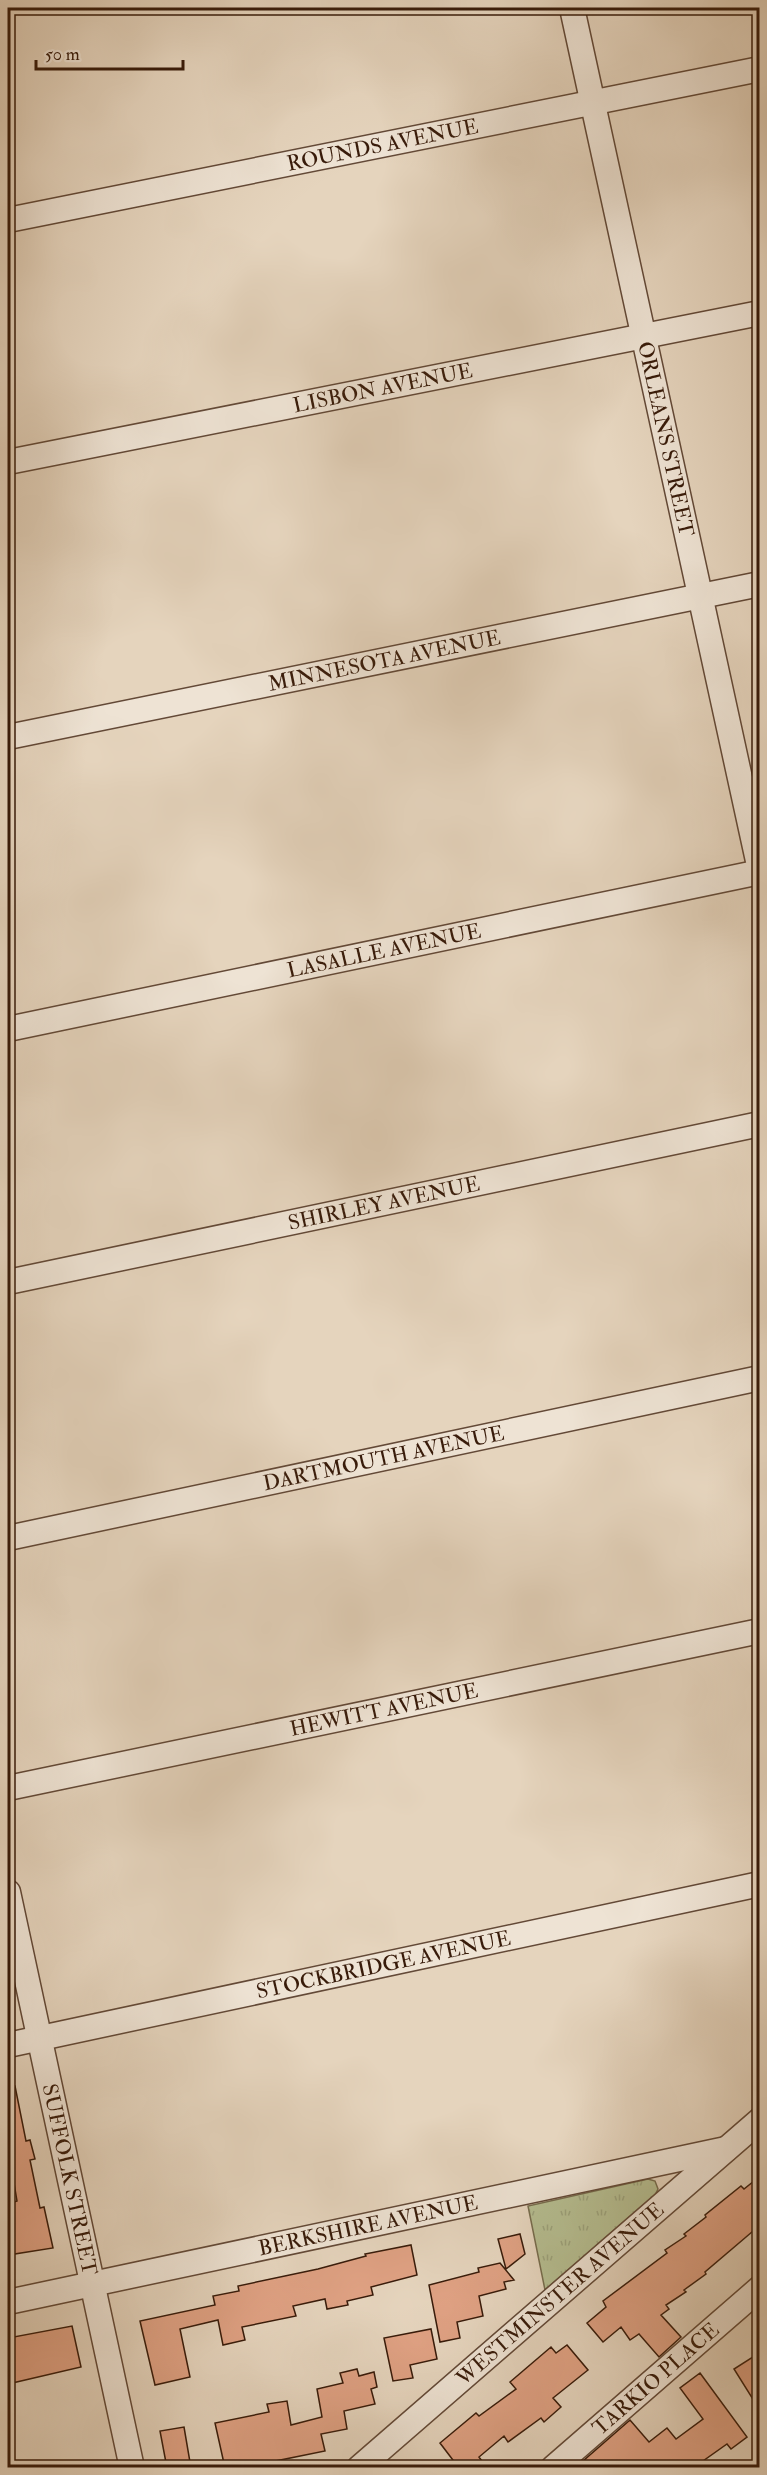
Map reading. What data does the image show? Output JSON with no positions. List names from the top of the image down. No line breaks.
{"streets":{"street":["ROUNDS AVENUE","LISBON AVENUE","ORLEANS STREET","MINNESOTA AVENUE","LASALLE AVENUE","SHIRLEY AVENUE","DARTMOUTH AVENUE","HEWITT AVENUE","STOCKBRIDGE AVENUE","SUFFOLK STREET","BERKSHIRE AVENUE","WESTMINSTER AVENUE","TARKIO PLACE"]},"crossings":[["ROUNDS AVENUE","ORLEANS STREET"],["LISBON AVENUE","ORLEANS STREET"],["ORLEANS STREET","MINNESOTA AVENUE"],["ORLEANS STREET","LASALLE AVENUE"],["STOCKBRIDGE AVENUE","SUFFOLK STREET"],["SUFFOLK STREET","BERKSHIRE AVENUE"],["BERKSHIRE AVENUE","WESTMINSTER AVENUE"]],"scale_bar":"50 m"}
